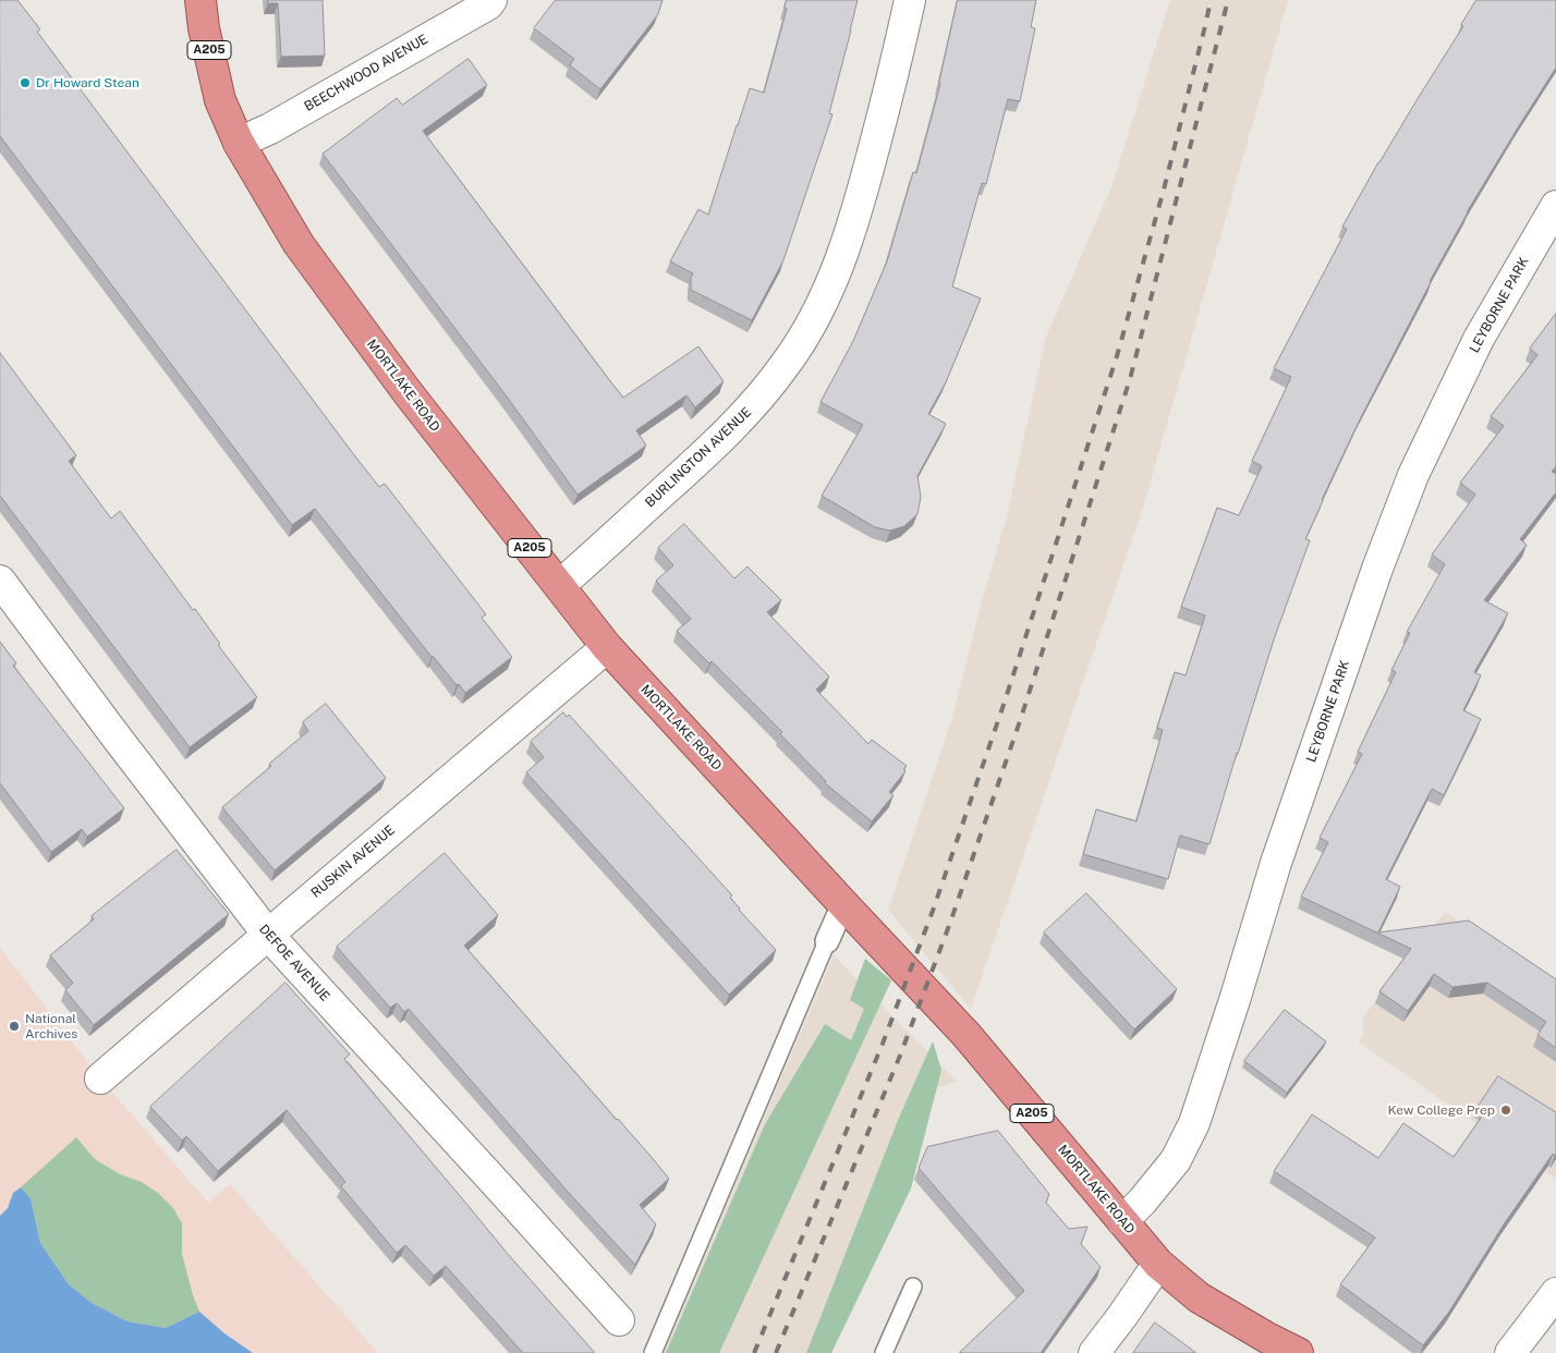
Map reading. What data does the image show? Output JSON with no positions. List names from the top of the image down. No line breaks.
{"streets":{"highway":["A205","MORTLAKE ROAD"],"street":["BEECHWOOD AVENUE","LEYBORNE PARK","BURLINGTON AVENUE","RUSKIN AVENUE","DEFOE AVENUE"]},"crossings":[["BEECHWOOD AVENUE","MORTLAKE ROAD"],["LEYBORNE PARK","MORTLAKE ROAD"],["MORTLAKE ROAD","BURLINGTON AVENUE"],["MORTLAKE ROAD","RUSKIN AVENUE"],["RUSKIN AVENUE","DEFOE AVENUE"]],"places":["Dr Howard Stean","National Archives","Kew College Prep"]}
